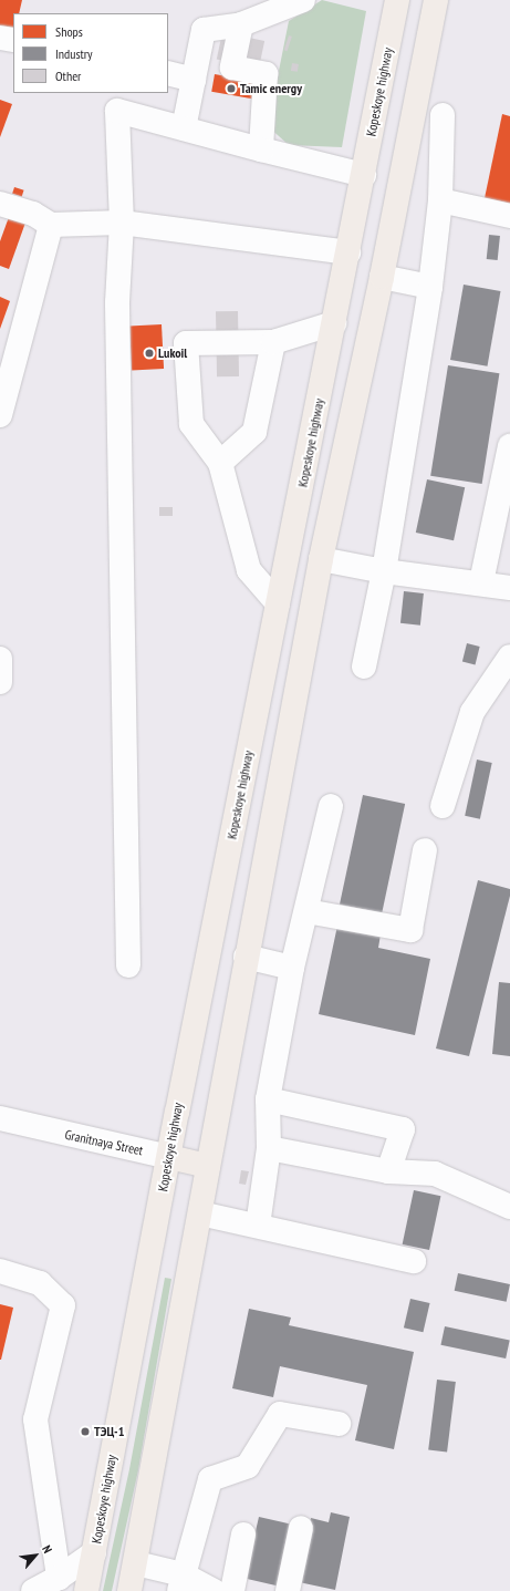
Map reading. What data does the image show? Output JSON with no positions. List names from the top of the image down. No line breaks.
{"streets":{"main road":["Kopeskoye highway","Granitnaya Street"]},"crossings":[["Kopeskoye highway","Granitnaya Street"]],"places":["Tamic energy","Lukoil","ТЭЦ-1"],"legend":["Shops","Industry","Other"],"north":"top right"}
